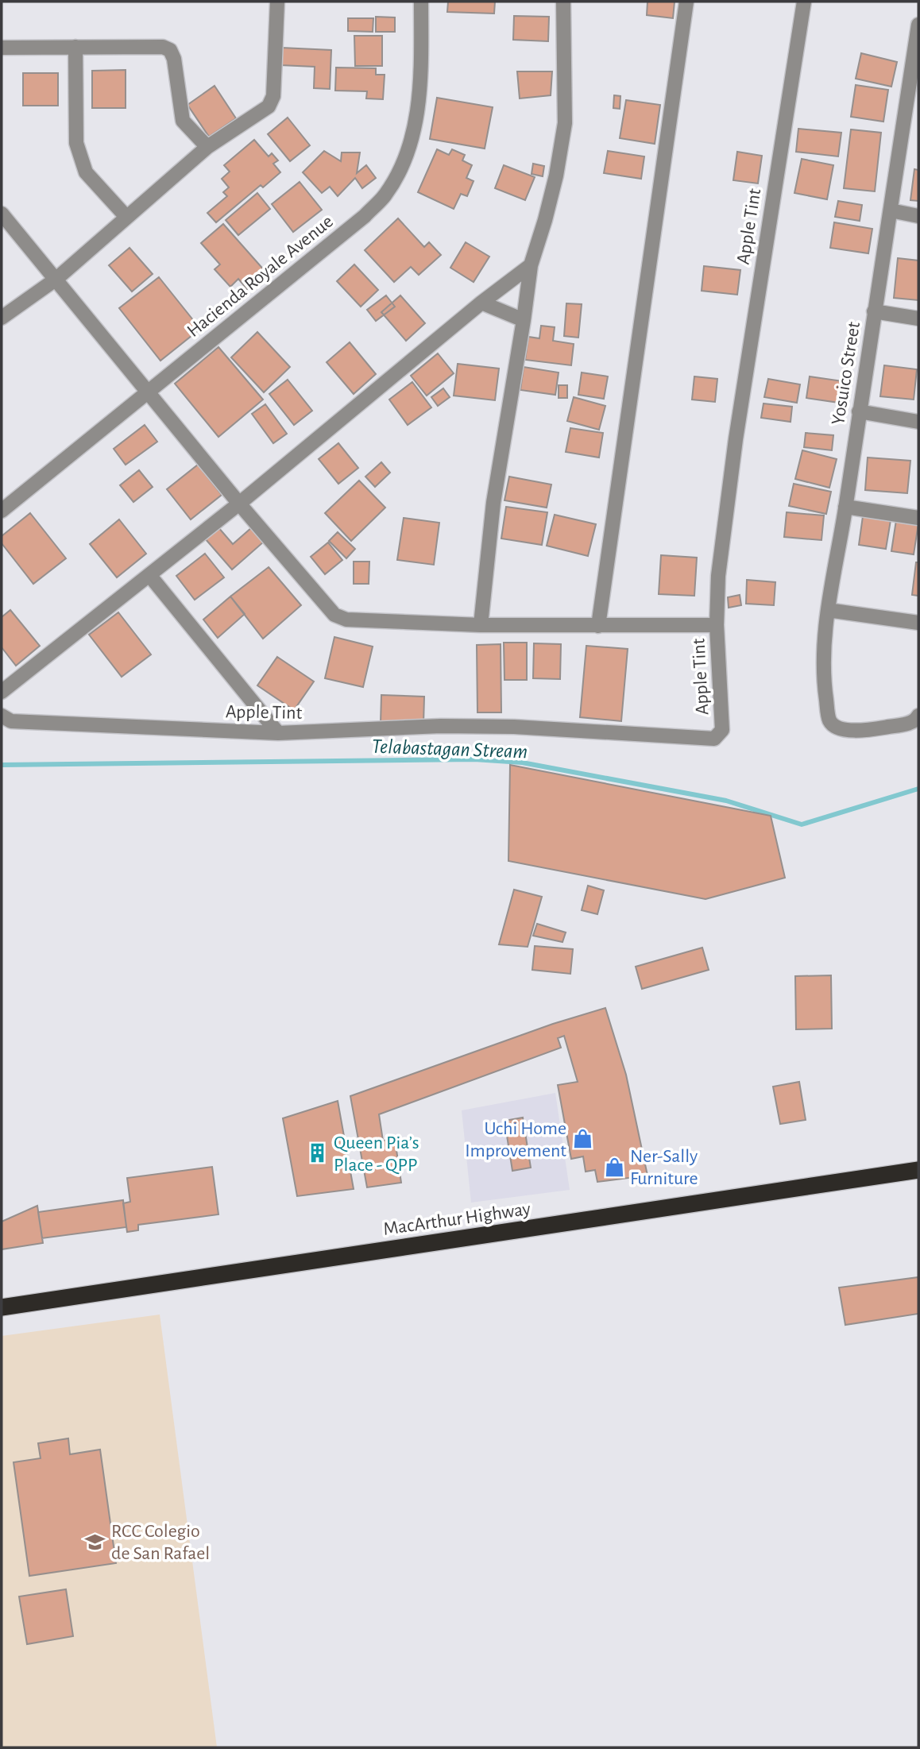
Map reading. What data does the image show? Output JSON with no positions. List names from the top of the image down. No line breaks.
{"streets":{"highway":["MacArthur Highway"],"street":["Apple Tint","Hacienda Royale Avenue","Yosuico Street"]},"water":["Telabastagan Stream"],"places":{"shop":["Uchi Home Improvement","Ner-Sally Furniture"],"building":["Queen Pia’s Place - QPP"],"school or university":["RCC Colegio de San Rafael"]}}
